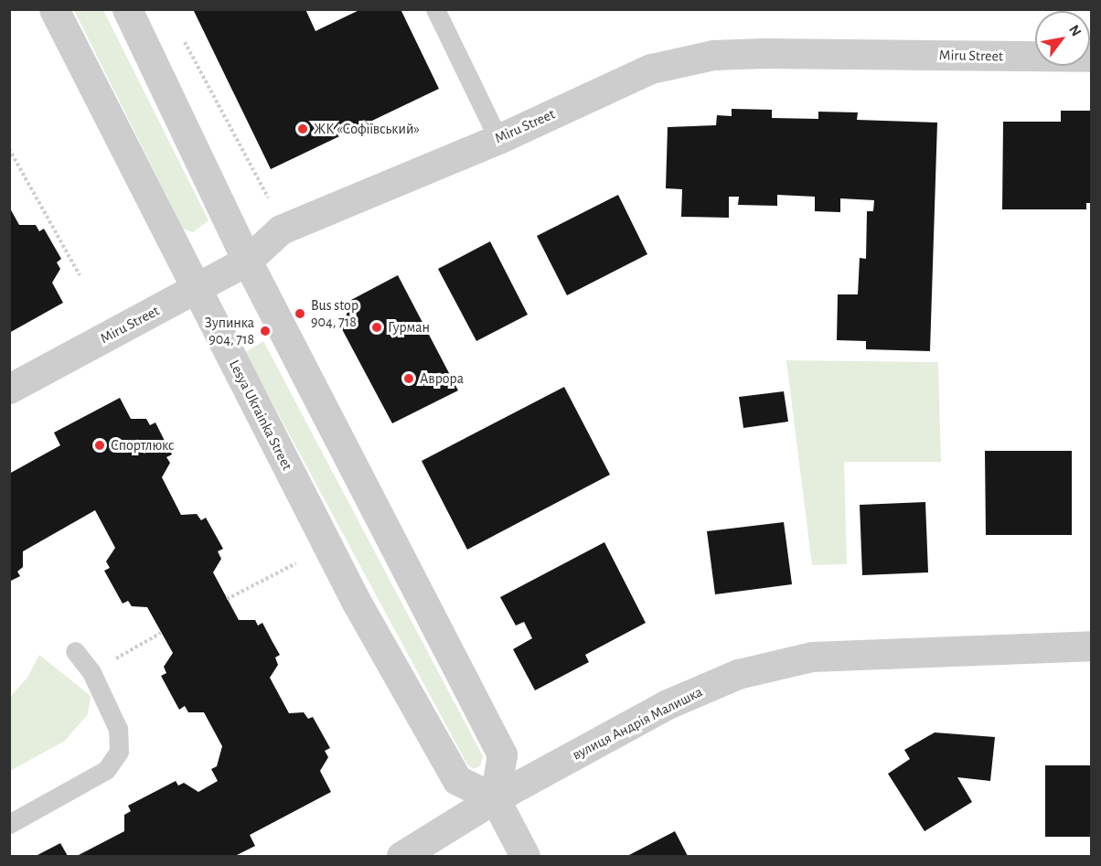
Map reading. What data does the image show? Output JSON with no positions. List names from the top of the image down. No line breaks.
{"streets":{"street":["Miru Street","Lesya Ukrainka Street","вулиця Андрія Малишка"]},"crossings":[["Miru Street","Lesya Ukrainka Street"],["Lesya Ukrainka Street","вулиця Андрія Малишка"]],"places":["ЖК «Софіївський»","Bus stop 904, 718","Гурман","Зупинка 904, 718","Аврора","Спортлюкс"],"north":"top right"}
